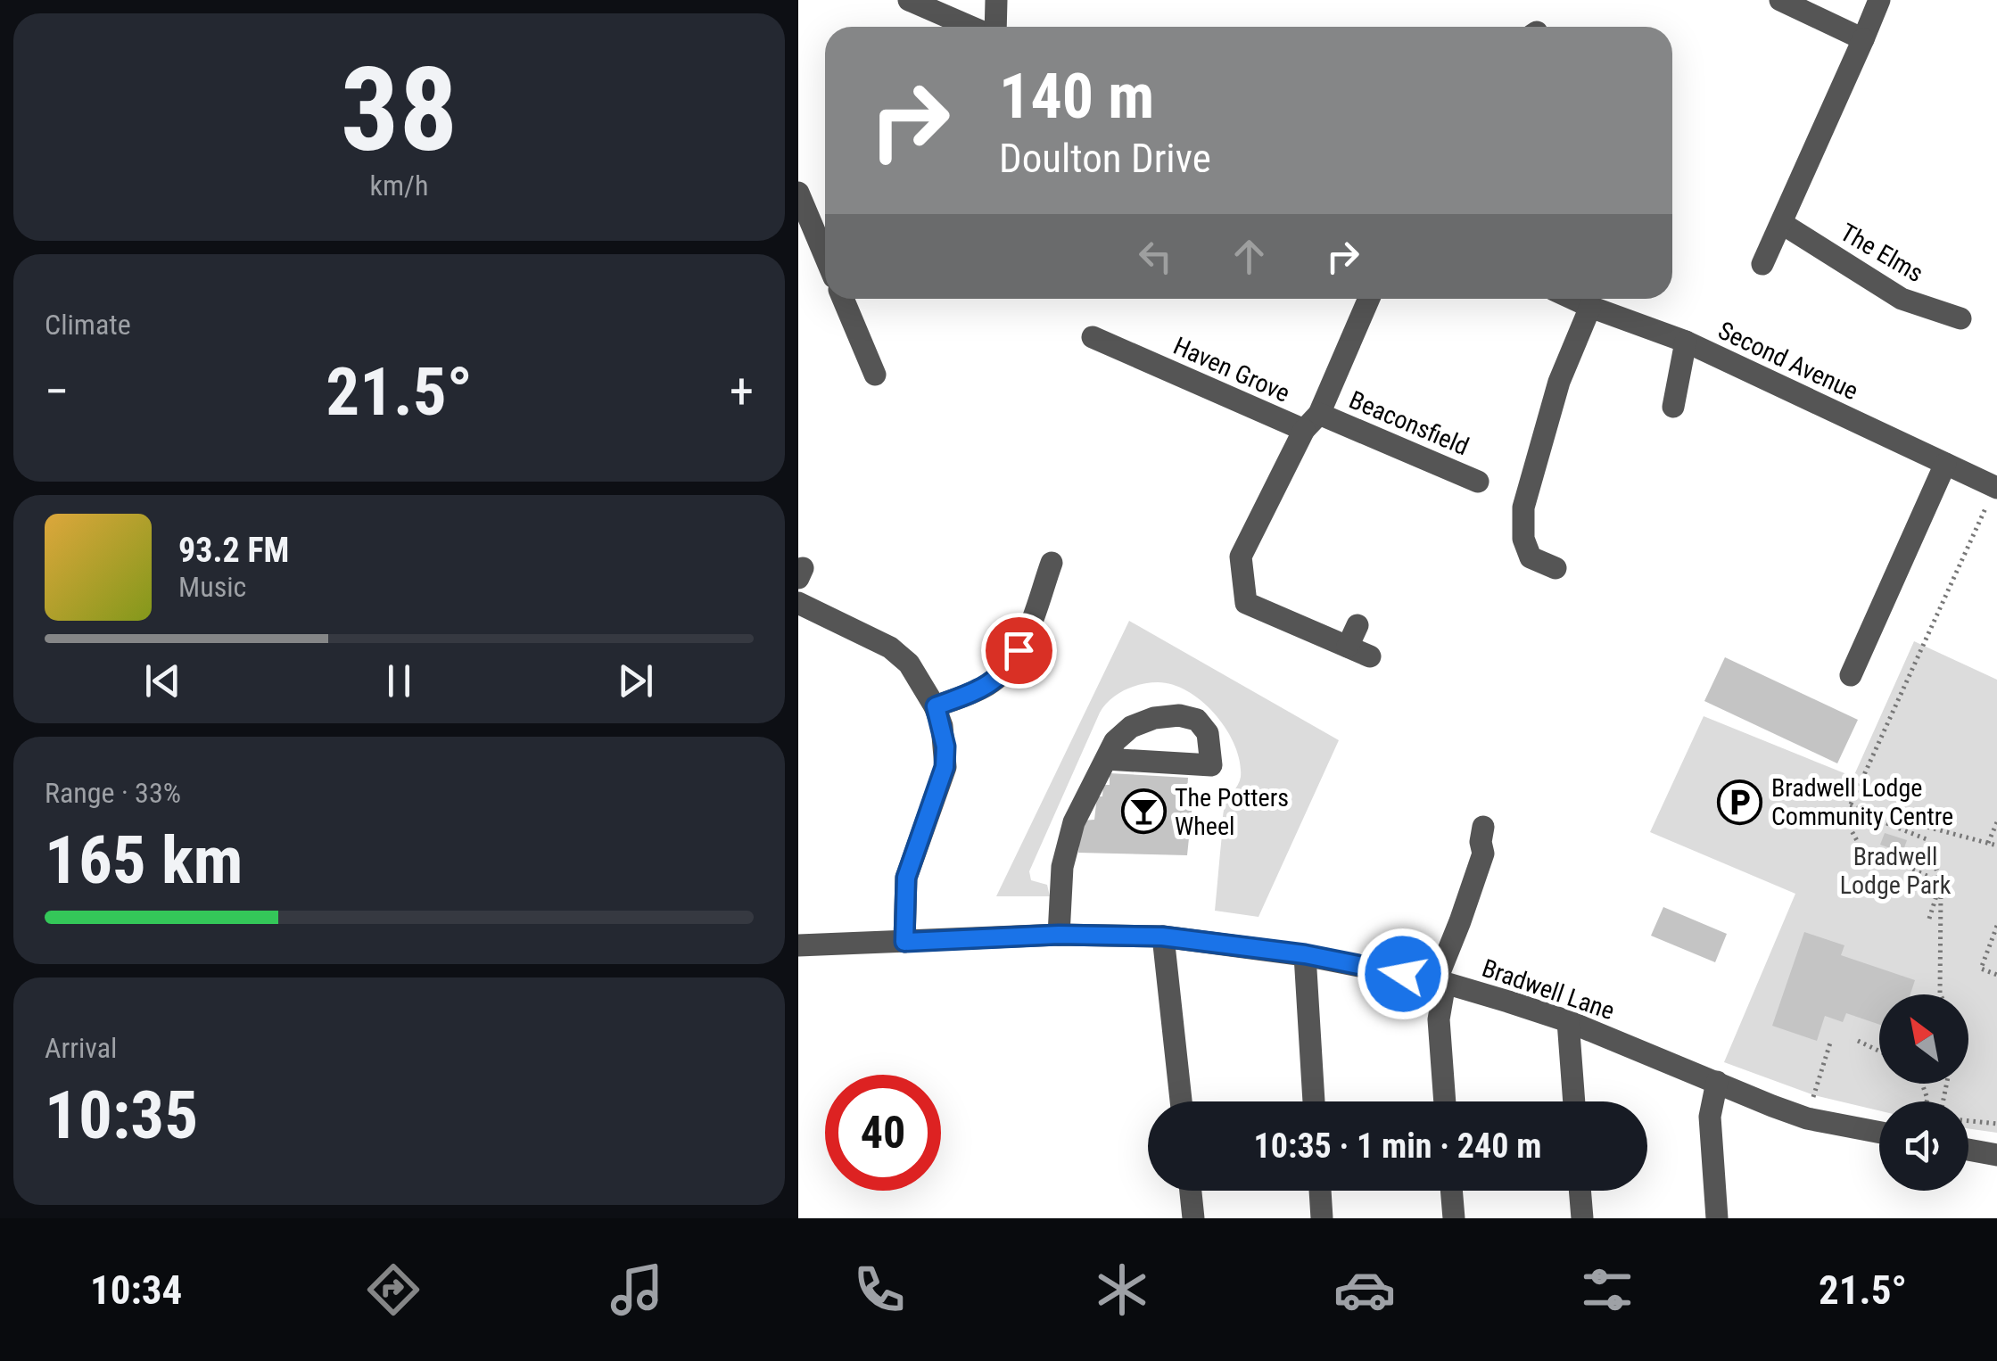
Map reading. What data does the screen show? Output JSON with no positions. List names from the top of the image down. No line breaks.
{"streets":{"street":["The Elms","Second Avenue","Haven Grove","Beaconsfield","Bradwell Lane"]},"crossings":[["Haven Grove","Beaconsfield"]],"parks":["Bradwell Lodge Park"],"places":{"parking":["Bradwell Lodge Community Centre"],"bar":["The Potters Wheel"]},"north":"top left","page":{"tile":[["38","km/h"],"Climate",["Range · 33%","165 km"],["Arrival","10:35"]],"turn":["140 m","Doulton Drive"],"heat":["−","21.5°","+"],"song":["93.2 FM","Music"],"limit":"40","trip":"10:35 · 1 min · 240 m","tabs":["10:34","21.5°"]}}
